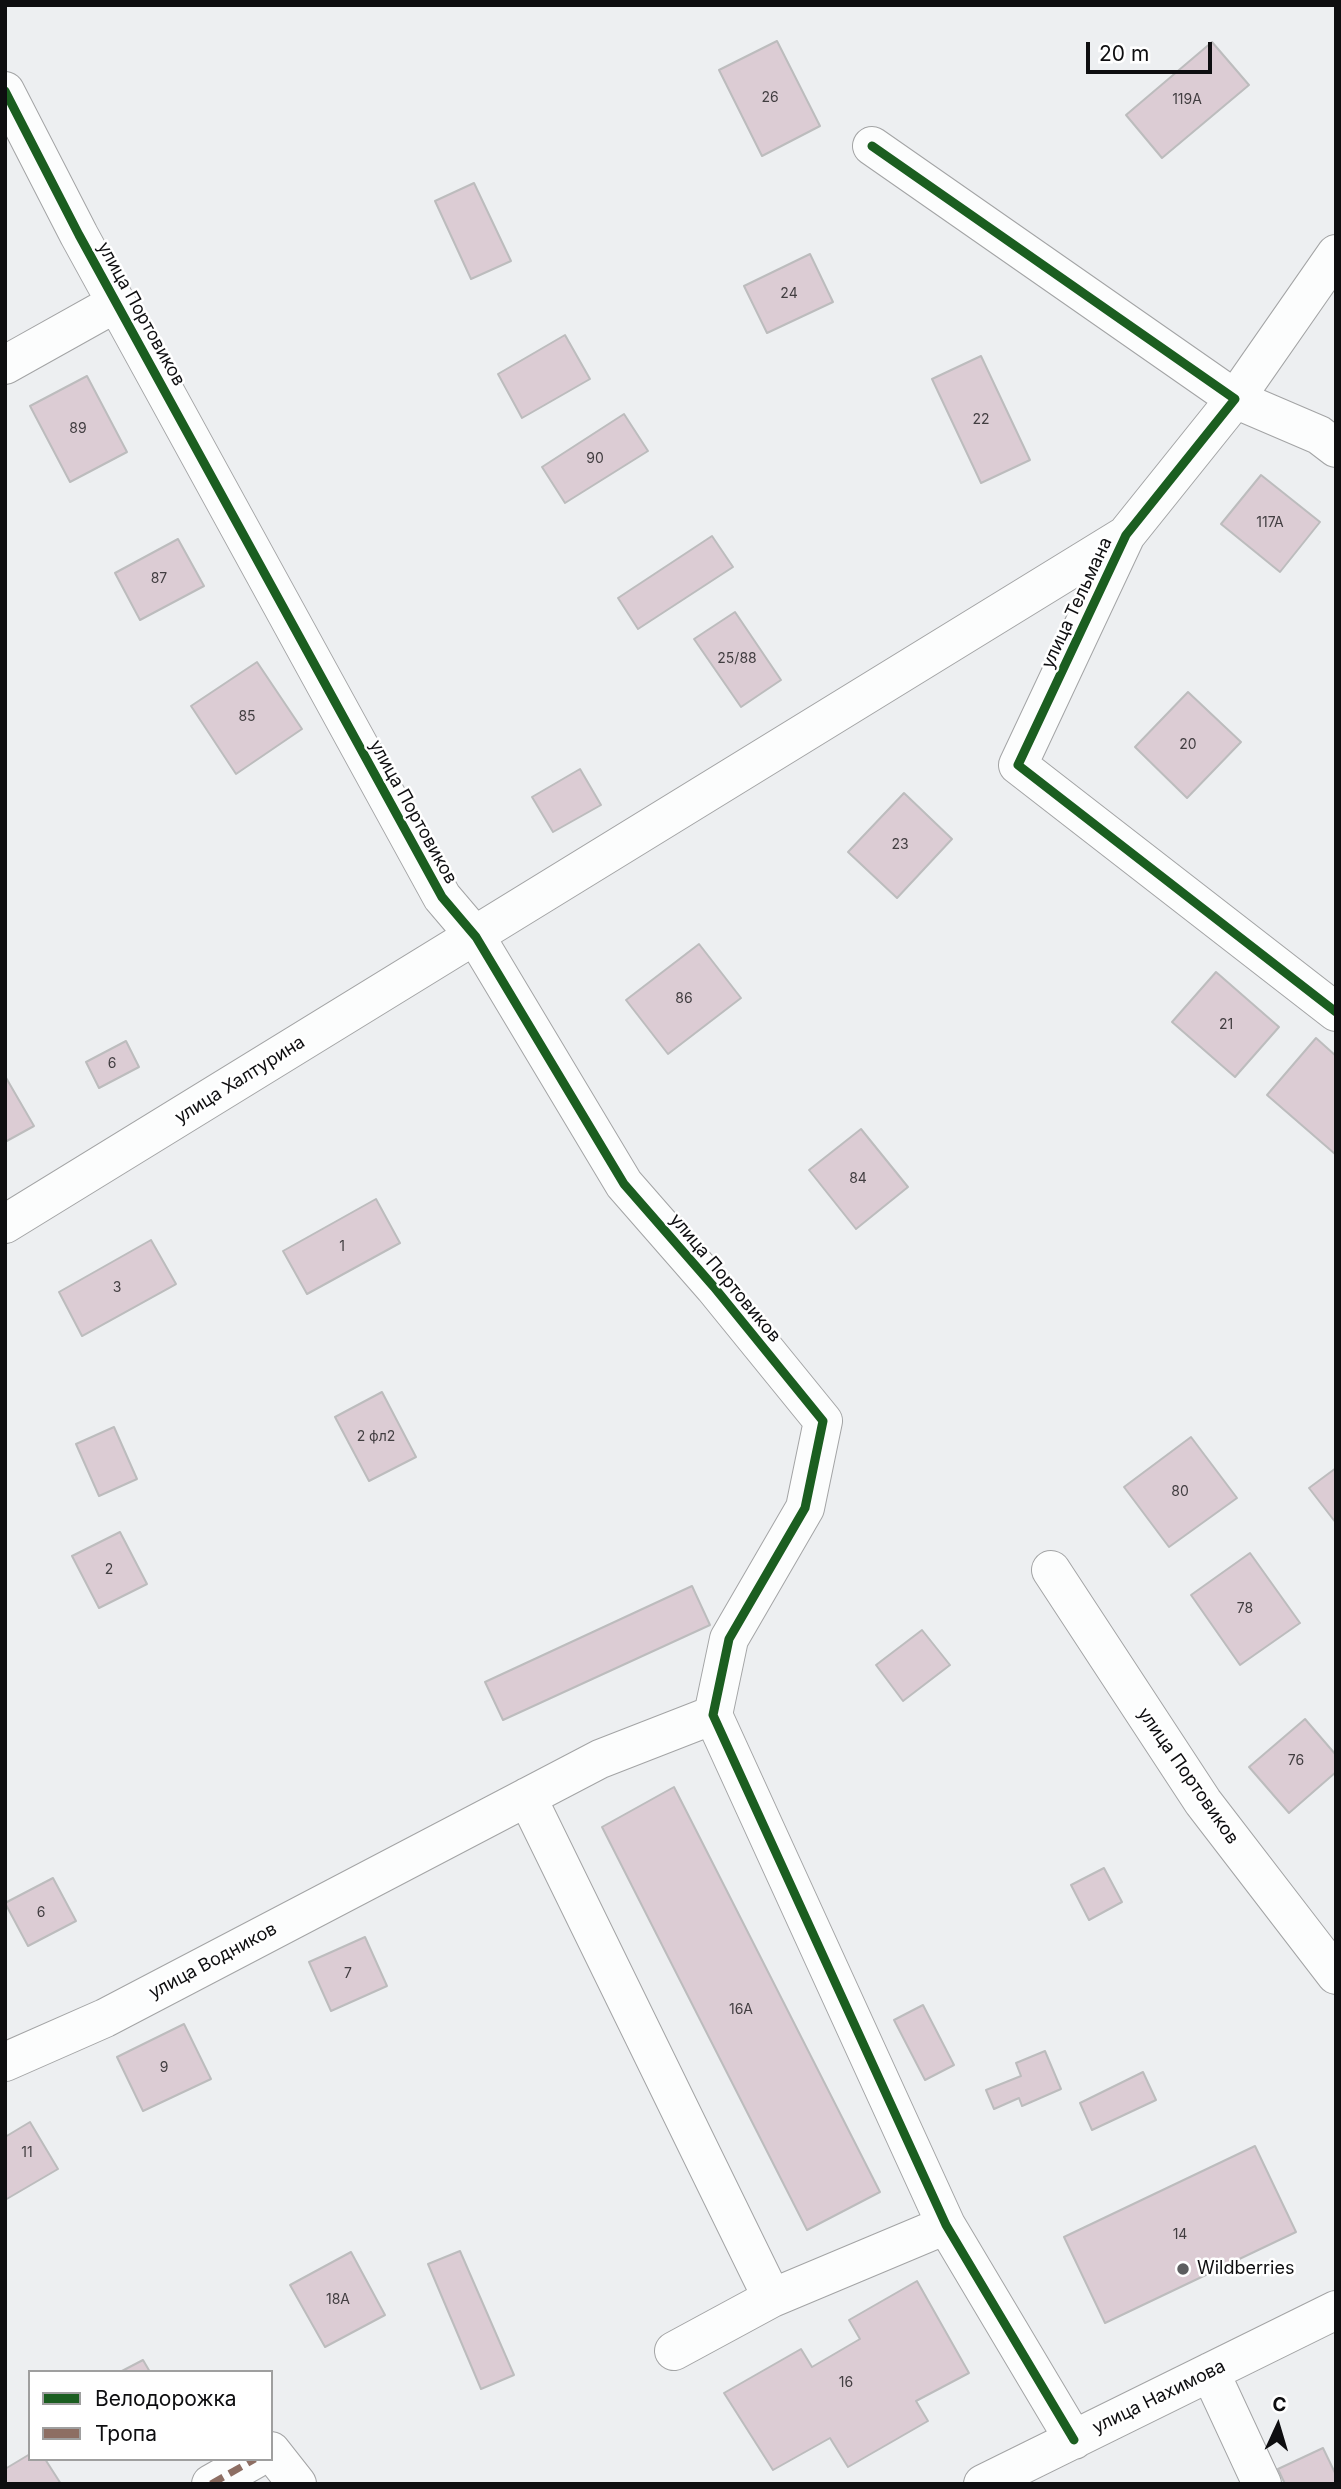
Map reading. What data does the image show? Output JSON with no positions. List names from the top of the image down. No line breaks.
{"streets":{"street":["улица Портовиков","улица Тельмана","улица Халтурина","улица Водников","улица Нахимова"]},"crossings":[["улица Портовиков","улица Халтурина"],["улица Портовиков","улица Водников"],["улица Тельмана","улица Халтурина"]],"places":["Wildberries"],"house_numbers":["26","119А","24","22","89","90","117А","87","25/88","85","20","23","86","21","6","84","1","3","2 фл2","80","2","78","76","6","7","16А","9","11","14","18А","16"],"legend":["Велодорожка","Тропа"],"scale_bar":"20 m","north":"top"}
